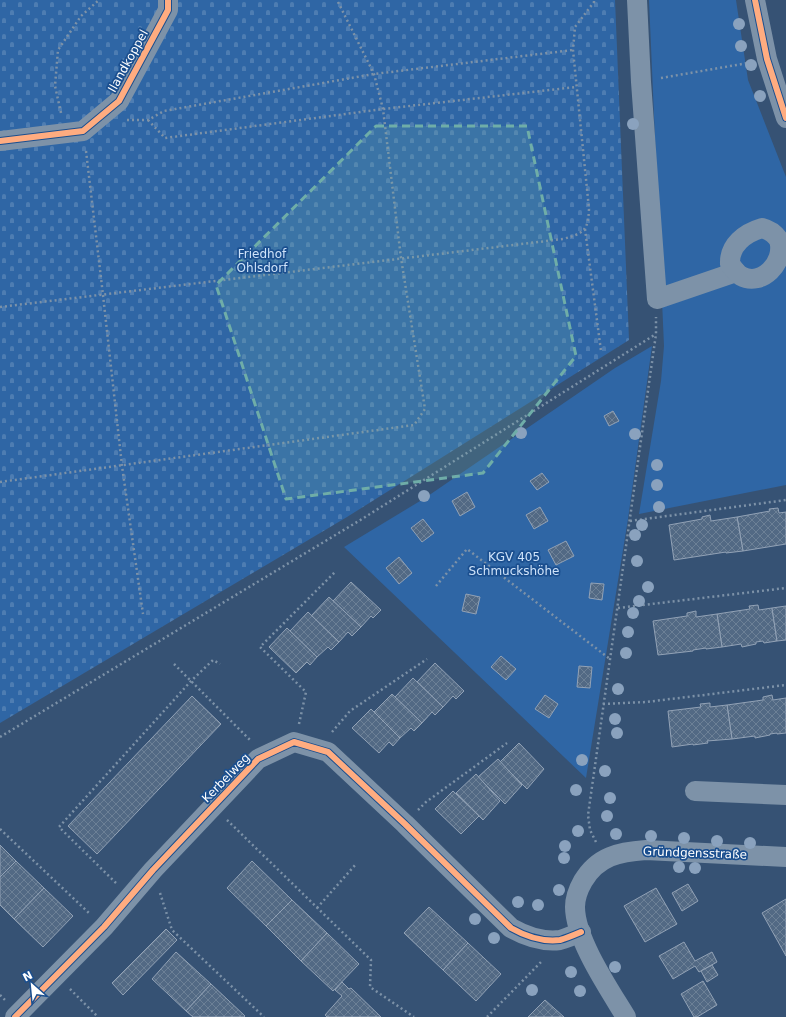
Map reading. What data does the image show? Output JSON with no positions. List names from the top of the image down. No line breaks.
{"streets":{"street":["Ilandkoppel","Kerbelweg","Gründgensstraße"]},"parks":["Friedhof Ohlsdorf","KGV 405 Schmuckshöhe"],"north":"top left"}
